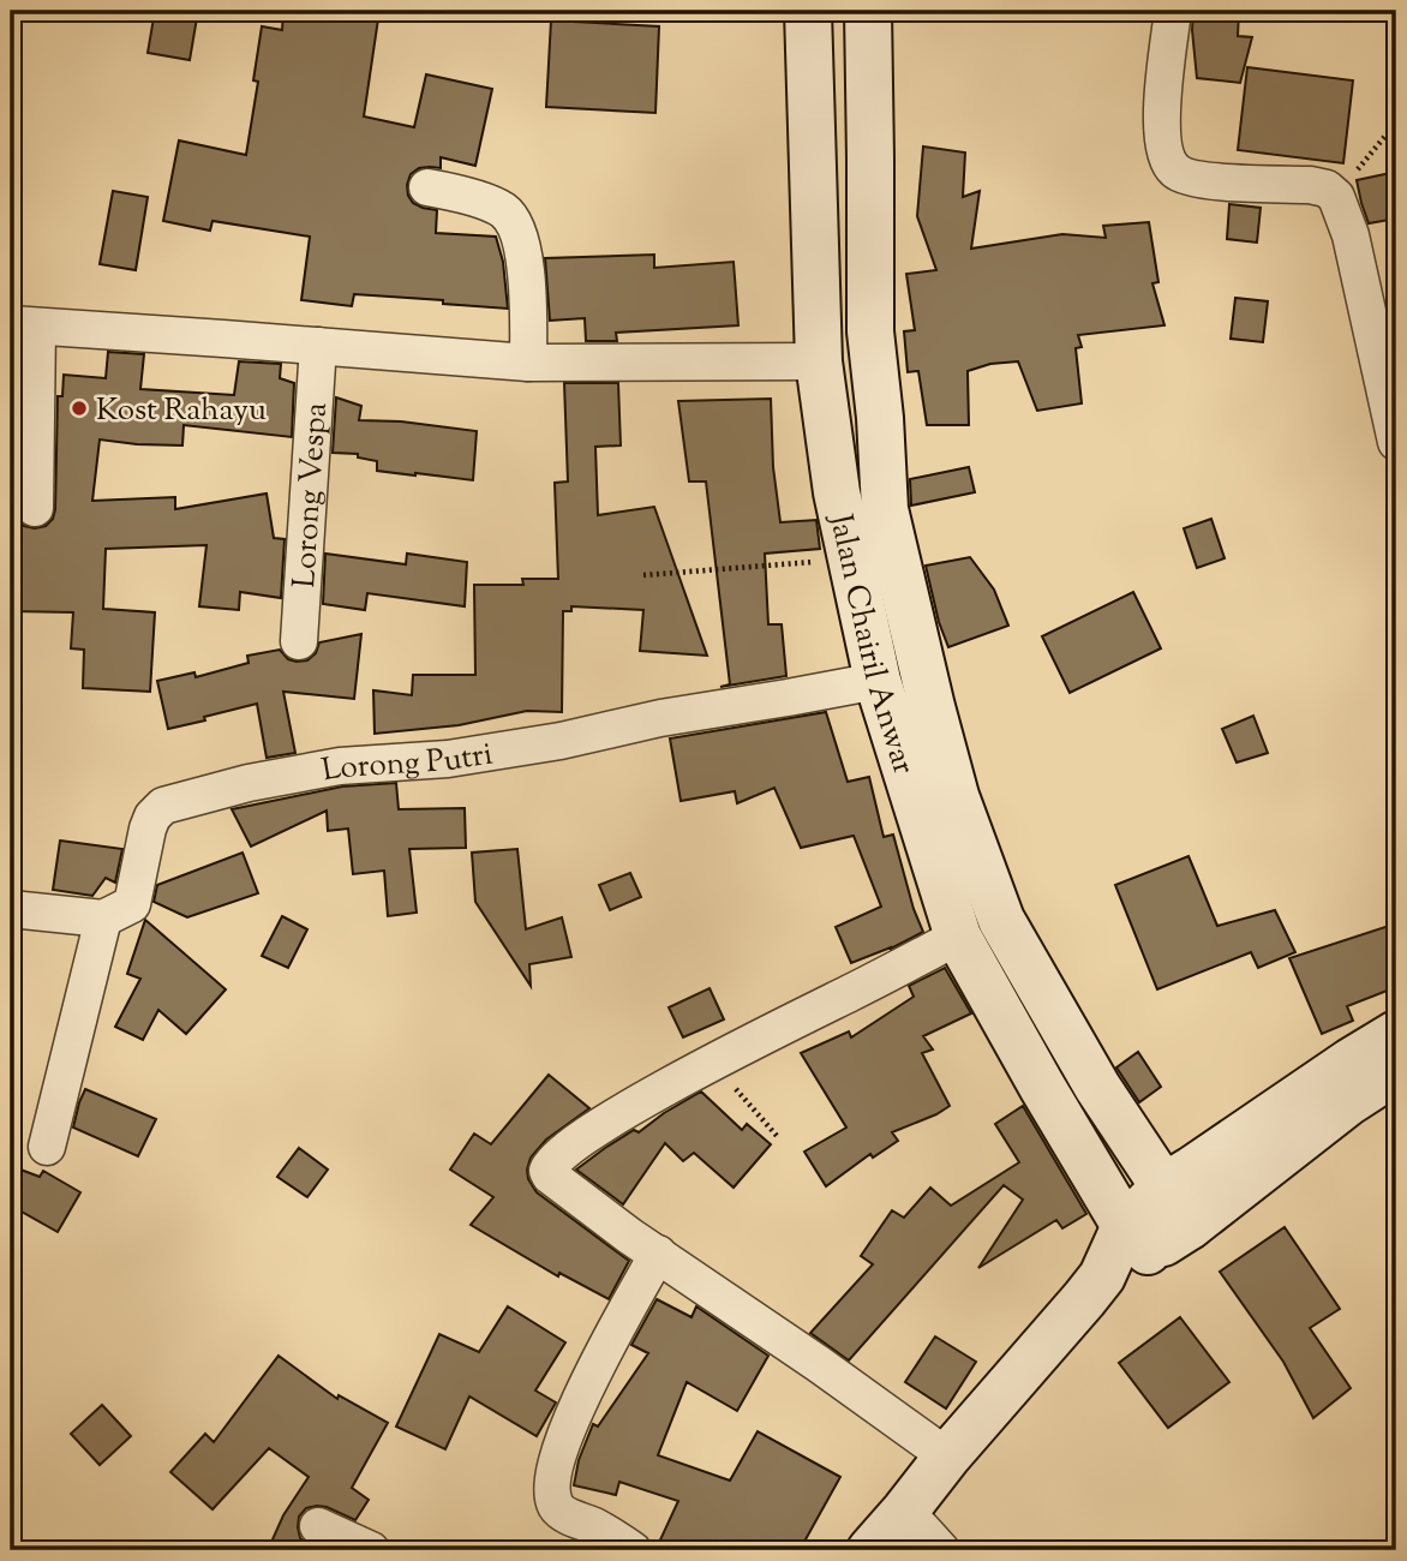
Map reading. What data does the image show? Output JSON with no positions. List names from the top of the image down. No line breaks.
{"streets":{"main road":["Jalan Chairil Anwar"],"street":["Lorong Vespa","Lorong Putri"]},"crossings":[["Jalan Chairil Anwar","Lorong Putri"]],"places":["Kost Rahayu"]}
